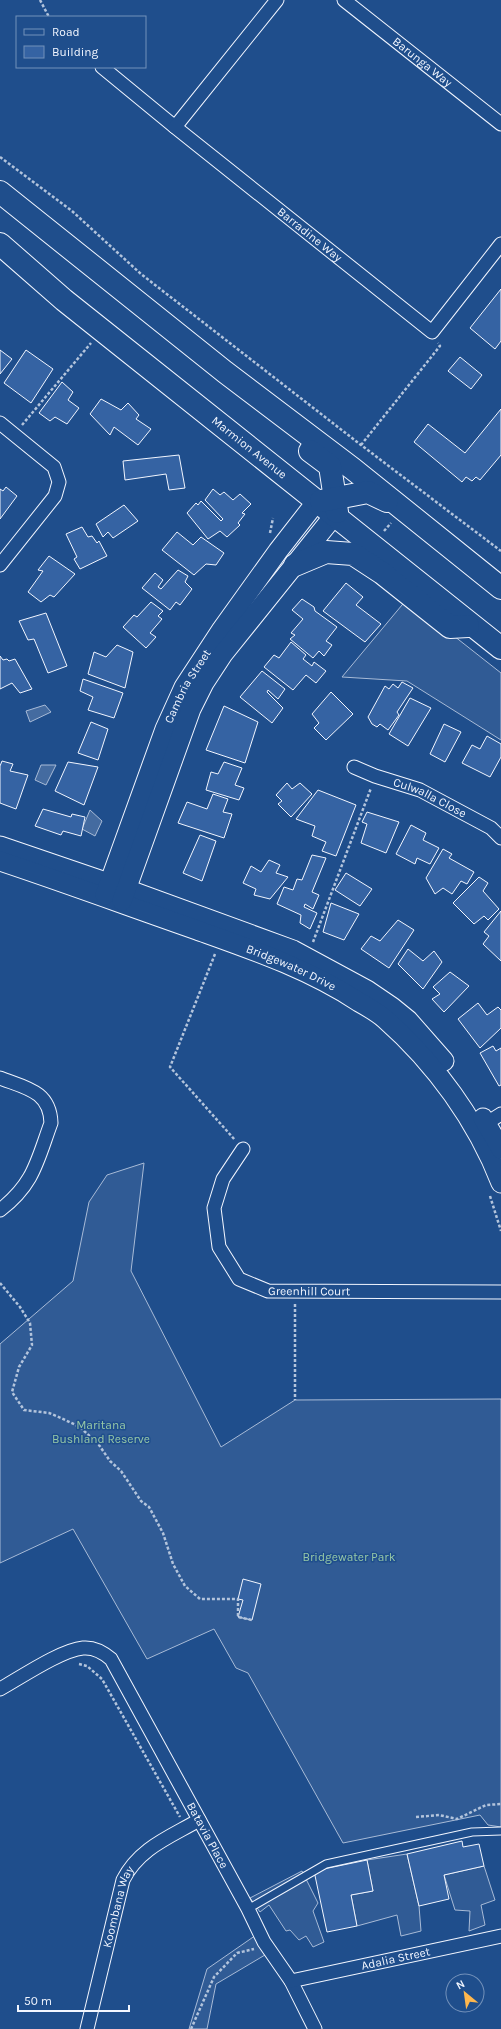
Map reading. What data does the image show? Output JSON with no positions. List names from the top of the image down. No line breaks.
{"streets":{"highway":["Marmion Avenue"],"street":["Barunga Way","Barradine Way","Cambria Street","Culwalla Close","Bridgewater Drive","Greenhill Court","Batavia Place","Koombana Way","Adalia Street"]},"crossings":[["Marmion Avenue","Cambria Street"],["Cambria Street","Bridgewater Drive"],["Batavia Place","Koombana Way"],["Batavia Place","Adalia Street"]],"parks":["Maritana Bushland Reserve","Bridgewater Park"],"legend":["Road","Building"],"scale_bar":"50 m","north":"top left"}
